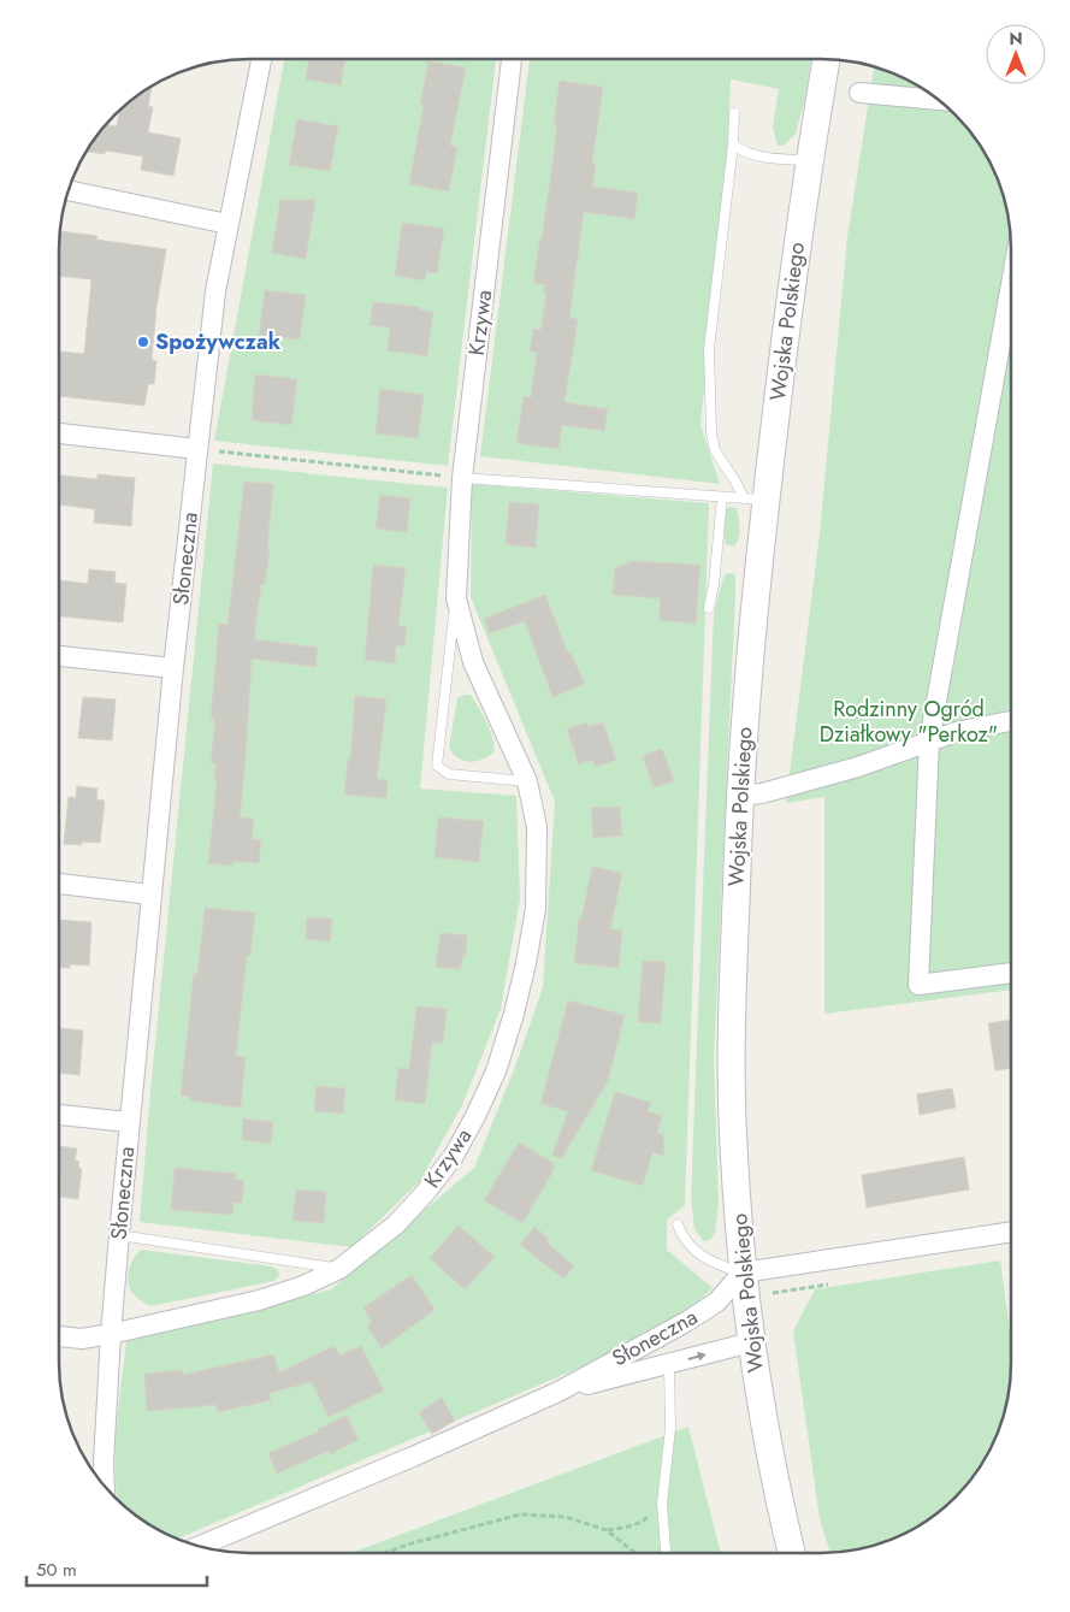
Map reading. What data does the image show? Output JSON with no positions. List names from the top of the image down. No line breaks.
{"streets":{"street":["Wojska Polskiego","Krzywa","Słoneczna"]},"crossings":[["Wojska Polskiego","Słoneczna"],["Krzywa","Słoneczna"]],"parks":["Rodzinny Ogród Działkowy \"Perkoz\""],"places":["Spożywczak"],"scale_bar":"50 m","north":"top"}
